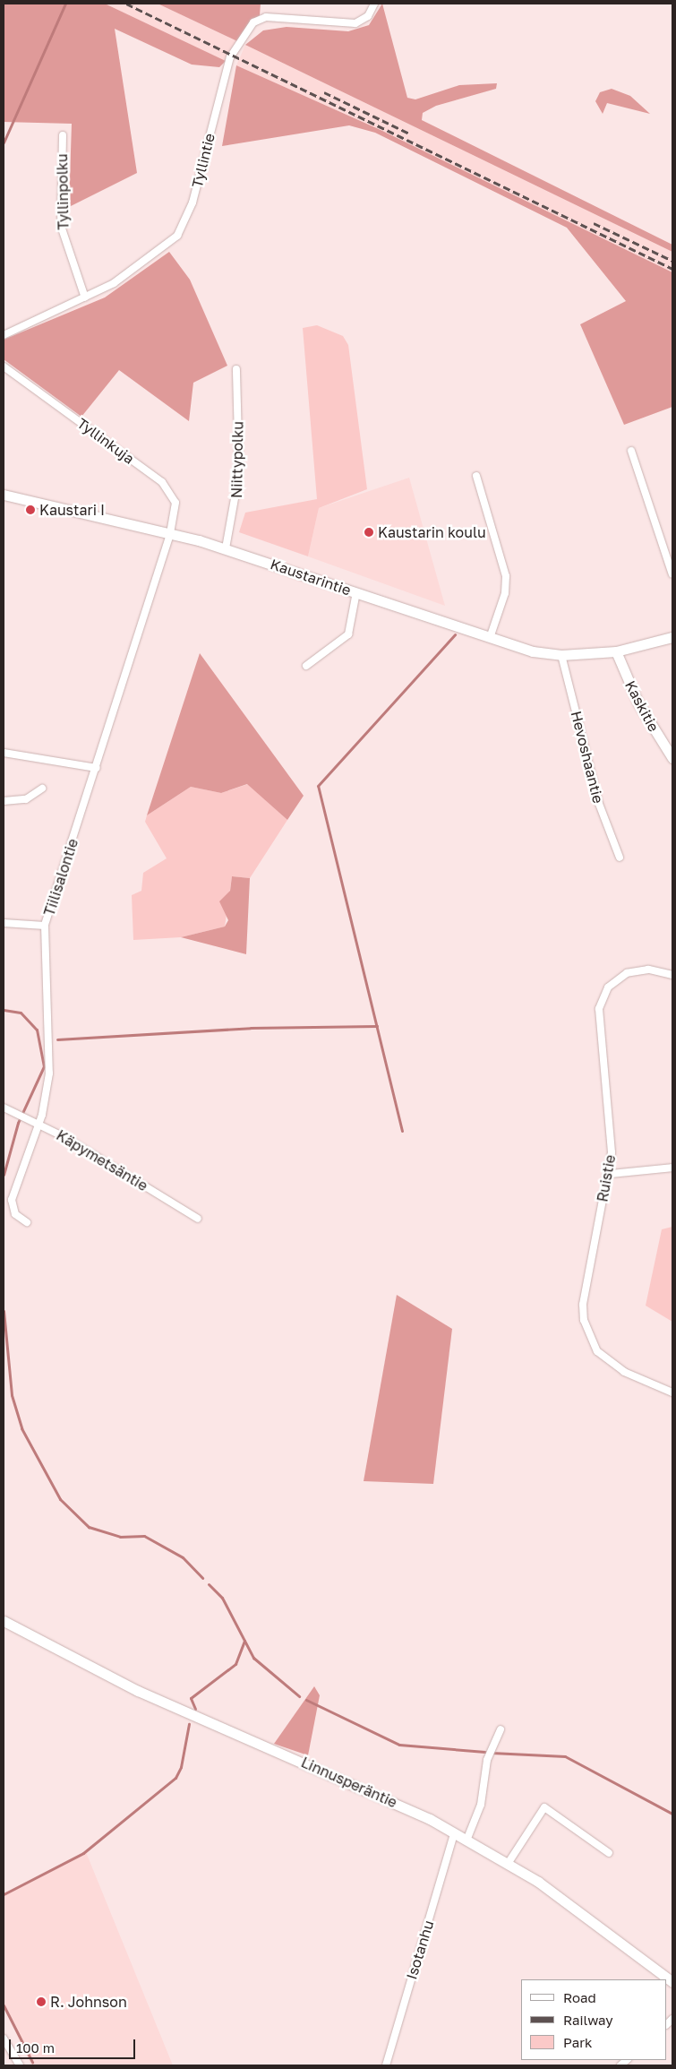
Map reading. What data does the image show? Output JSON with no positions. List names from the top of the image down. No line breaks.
{"streets":{"street":["Tyllintie","Tyllinpolku","Tyllinkuja","Niittypolku","Kaustarintie","Kaskitie","Hevoshaantie","Tiilisalontie","Käpymetsäntie","Ruistie","Linnusperäntie","Isotanhu"]},"crossings":[["Tyllintie","Tyllinpolku"],["Tyllinkuja","Kaustarintie"],["Tyllinkuja","Tiilisalontie"],["Niittypolku","Kaustarintie"],["Kaustarintie","Kaskitie"],["Kaustarintie","Hevoshaantie"],["Kaustarintie","Tiilisalontie"],["Tiilisalontie","Käpymetsäntie"],["Linnusperäntie","Isotanhu"]],"places":["Kaustari I","Kaustarin koulu","R. Johnson"],"legend":["Road","Railway","Park"],"scale_bar":"100 m"}
